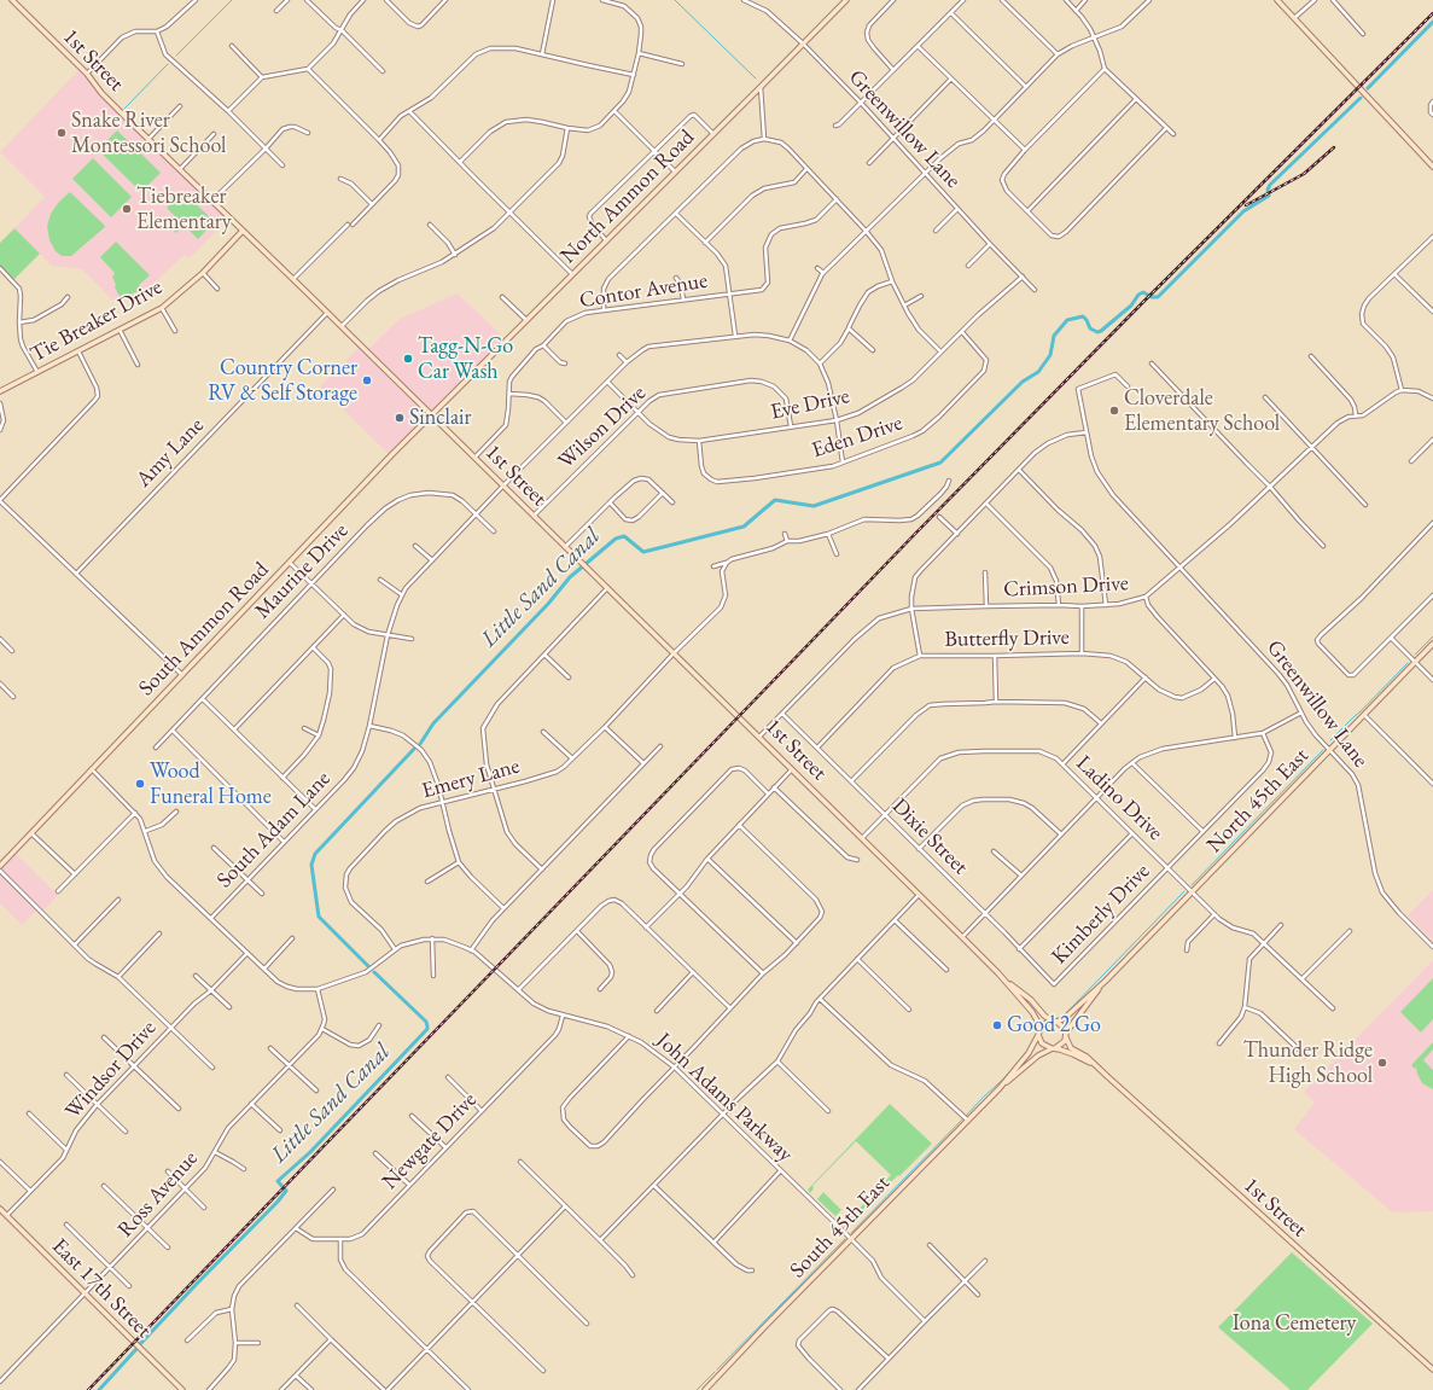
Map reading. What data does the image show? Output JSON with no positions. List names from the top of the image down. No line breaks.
{"streets":{"main road":["1st Street","North Ammon Road","Tie Breaker Drive","South Ammon Road","North 45th East","South 45th East","East 17th Street"],"street":["Greenwillow Lane","Contor Avenue","Eve Drive","Wilson Drive","Eden Drive","Amy Lane","Maurine Drive","Crimson Drive","Butterfly Drive","Emery Lane","Ladino Drive","South Adam Lane","Dixie Street","Kimberly Drive","Windsor Drive","John Adams Parkway","Newgate Drive","Ross Avenue"]},"crossings":[["1st Street","North Ammon Road"],["1st Street","Contor Avenue"],["1st Street","Tie Breaker Drive"],["1st Street","Wilson Drive"],["1st Street","Amy Lane"],["1st Street","Crimson Drive"],["1st Street","South Ammon Road"],["1st Street","Emery Lane"],["1st Street","Ladino Drive"],["1st Street","North 45th East"],["1st Street","South Adam Lane"],["1st Street","South 45th East"],["Greenwillow Lane","North Ammon Road"],["Greenwillow Lane","Eve Drive"],["Greenwillow Lane","Crimson Drive"],["Greenwillow Lane","North 45th East"],["North Ammon Road","South Ammon Road"],["Eve Drive","Wilson Drive"],["Eve Drive","Eden Drive"],["Eve Drive","South Adam Lane"],["Maurine Drive","South Adam Lane"],["Crimson Drive","Dixie Street"],["South Ammon Road","John Adams Parkway"],["Butterfly Drive","Dixie Street"],["Emery Lane","John Adams Parkway"],["Ladino Drive","North 45th East"],["Ladino Drive","Dixie Street"],["Ladino Drive","Kimberly Drive"],["North 45th East","South 45th East"],["South Adam Lane","John Adams Parkway"],["Dixie Street","Kimberly Drive"],["Windsor Drive","John Adams Parkway"],["Windsor Drive","East 17th Street"],["John Adams Parkway","Newgate Drive"],["John Adams Parkway","South 45th East"],["Ross Avenue","East 17th Street"]],"water":["Little Sand Canal"],"parks":["Iona Cemetery"],"places":["Snake River Montessori School","Tiebreaker Elementary","Tagg-N-Go Car Wash","Country Corner RV & Self Storage","Cloverdale Elementary School","Sinclair","Wood Funeral Home","Good 2 Go","Thunder Ridge High School"]}
